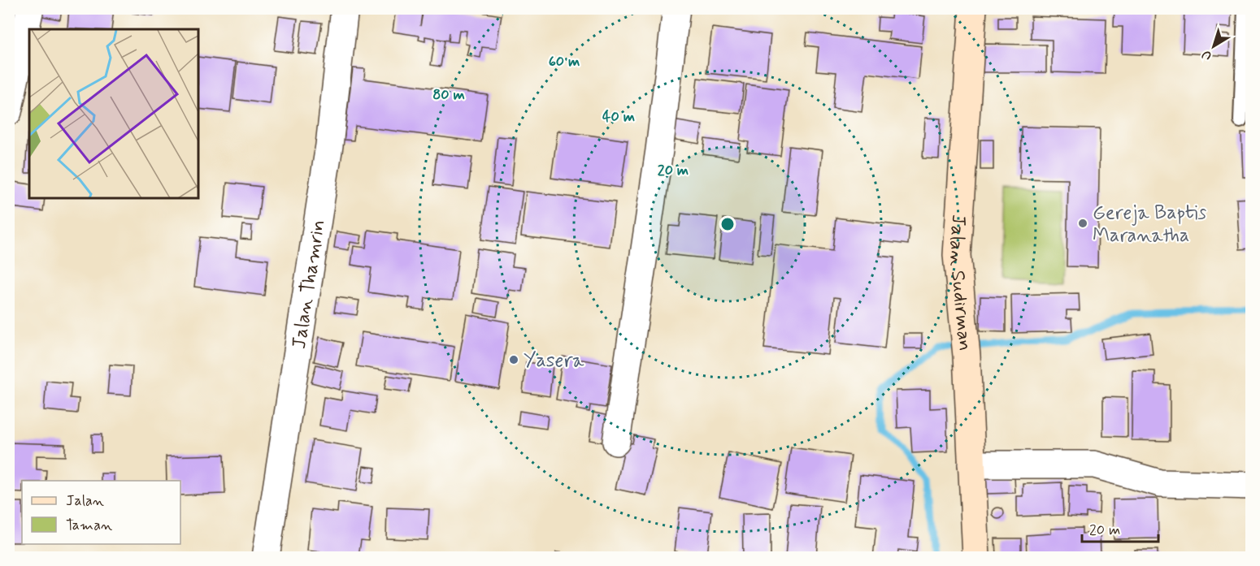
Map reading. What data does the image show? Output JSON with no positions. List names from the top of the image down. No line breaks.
{"streets":{"street":["Jalan Sudirman","Jalan Thamrin"]},"places":["Gereja Baptis Maranatha","Yasera"],"legend":["Jalan","Taman"],"scale_bar":"20 m","north":"bottom left","rings":["60 m","80 m","40 m","20 m"]}
